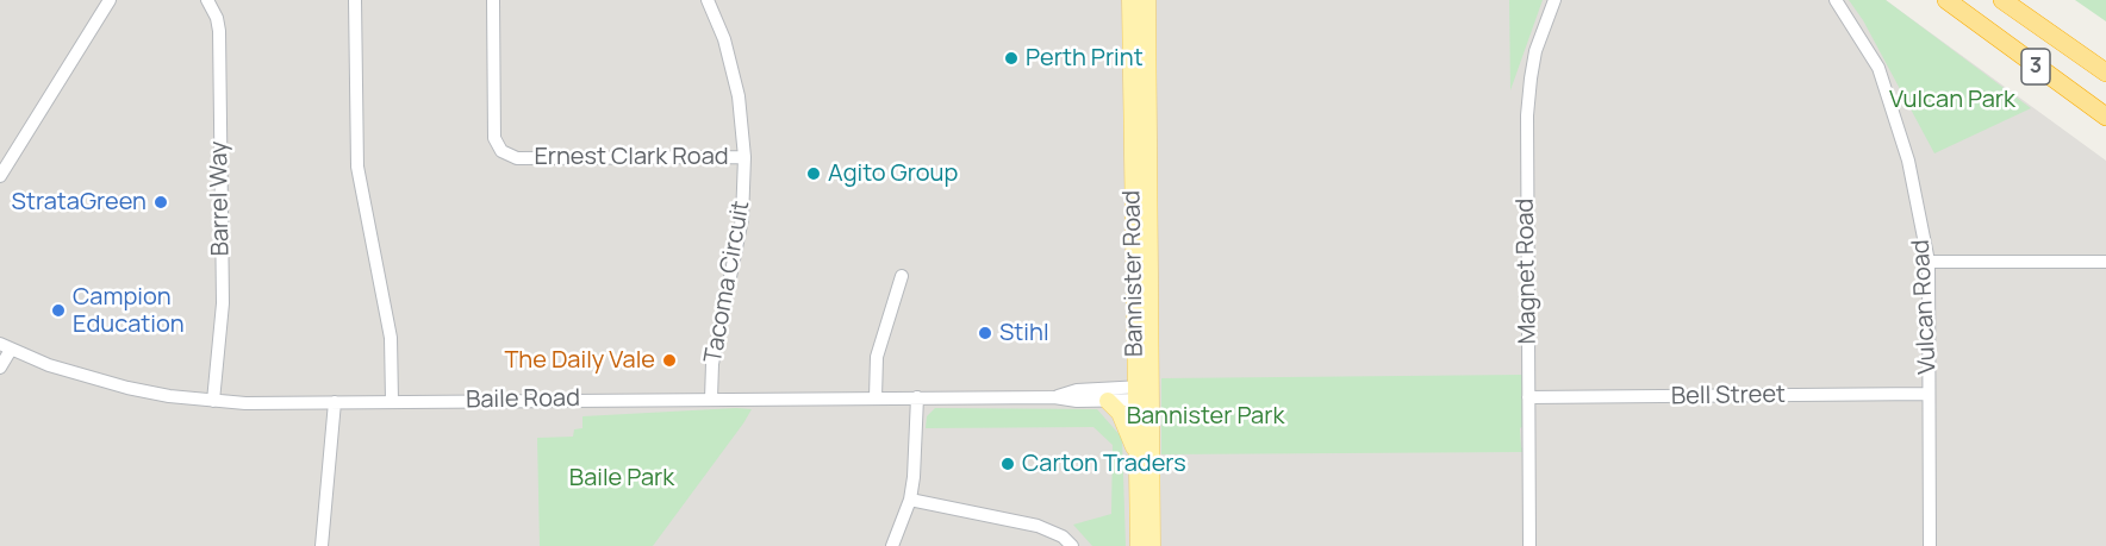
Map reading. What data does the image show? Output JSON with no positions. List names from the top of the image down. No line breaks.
{"streets":{"highway":["3"],"main road":["Bannister Road"],"street":["Ernest Clark Road","Barrel Way","Magnet Road","Tacoma Circuit","Vulcan Road","Bell Street","Baile Road"]},"crossings":[["Ernest Clark Road","Tacoma Circuit"],["Barrel Way","Baile Road"],["Magnet Road","Bell Street"],["Bannister Road","Baile Road"],["Tacoma Circuit","Baile Road"],["Vulcan Road","Bell Street"]],"parks":["Vulcan Park","Bannister Park","Baile Park"],"places":["Perth Print","Agito Group","StrataGreen","Campion Education","Stihl","The Daily Vale","Carton Traders"]}
